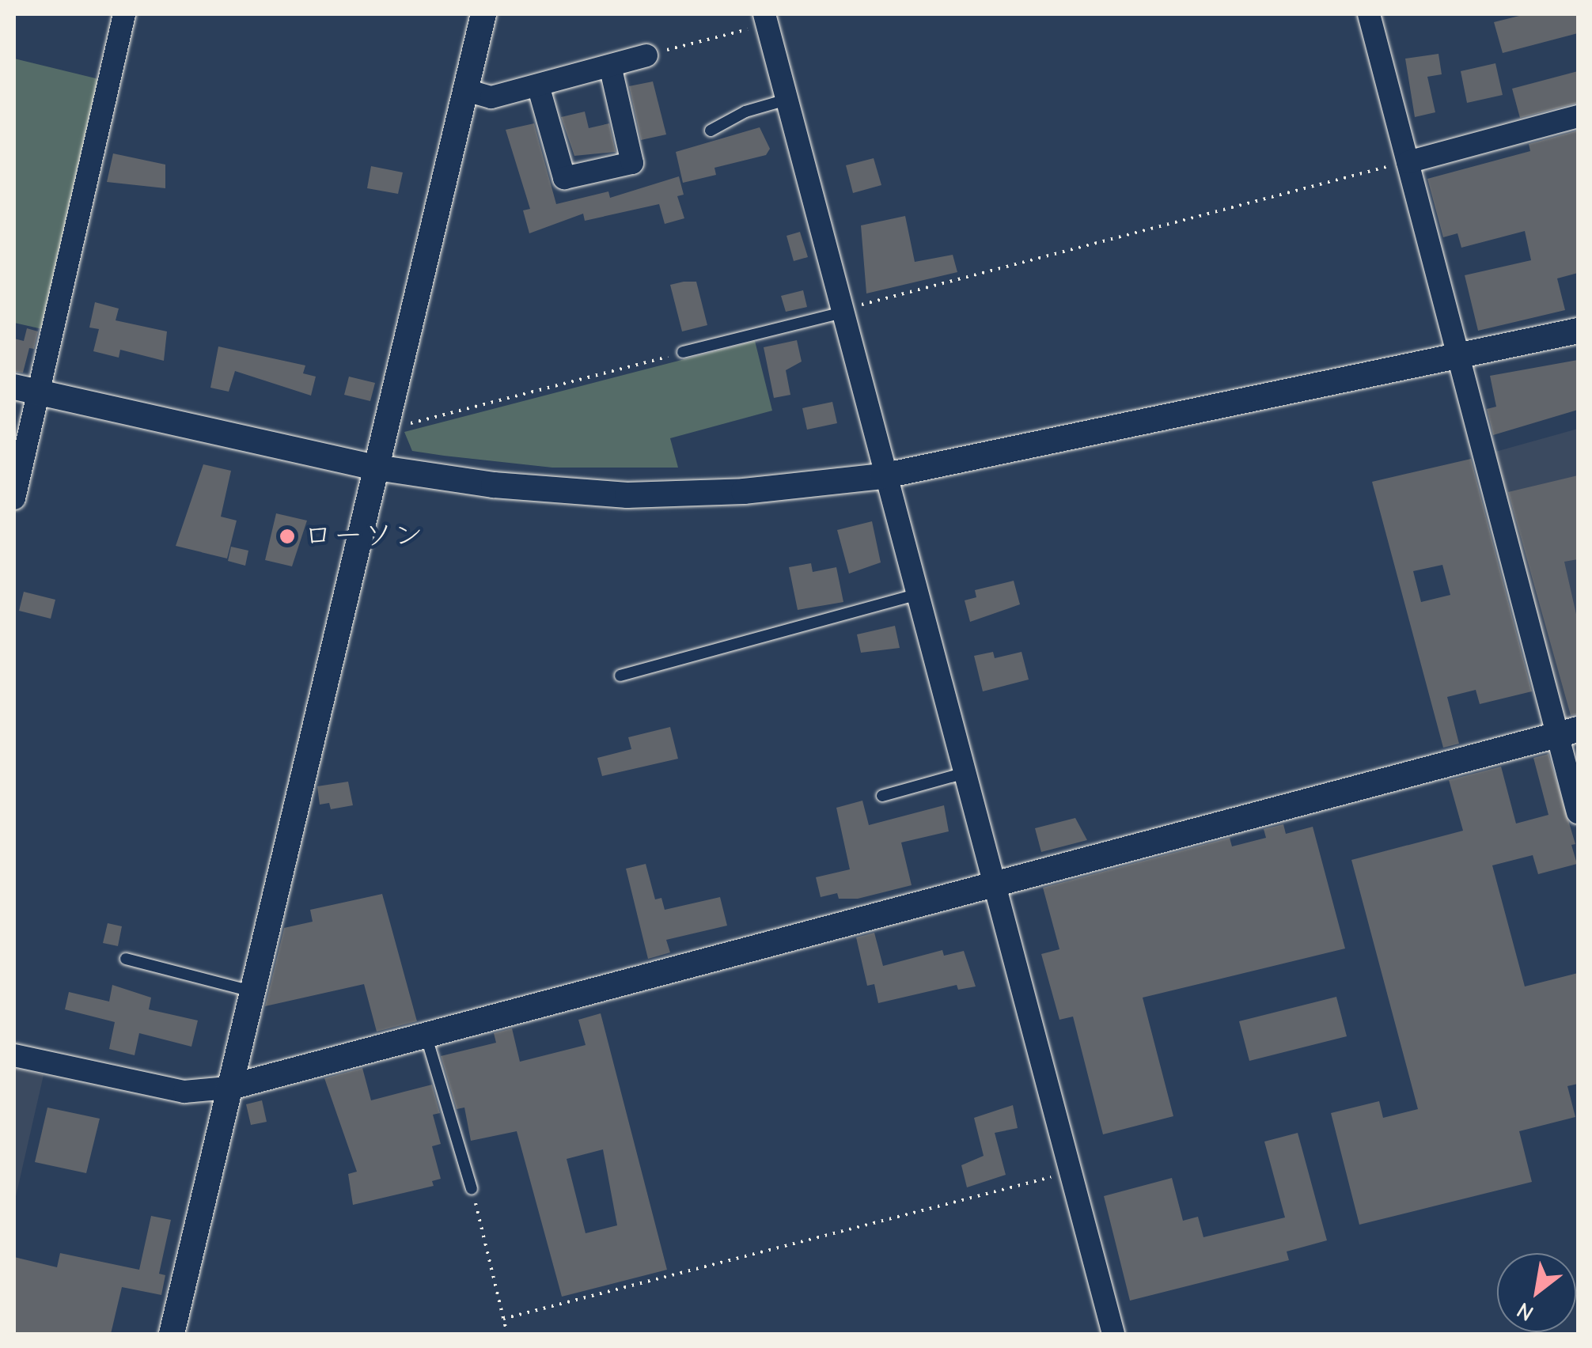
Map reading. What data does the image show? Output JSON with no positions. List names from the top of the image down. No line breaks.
{"places":["ローソン"],"north":"bottom left"}
